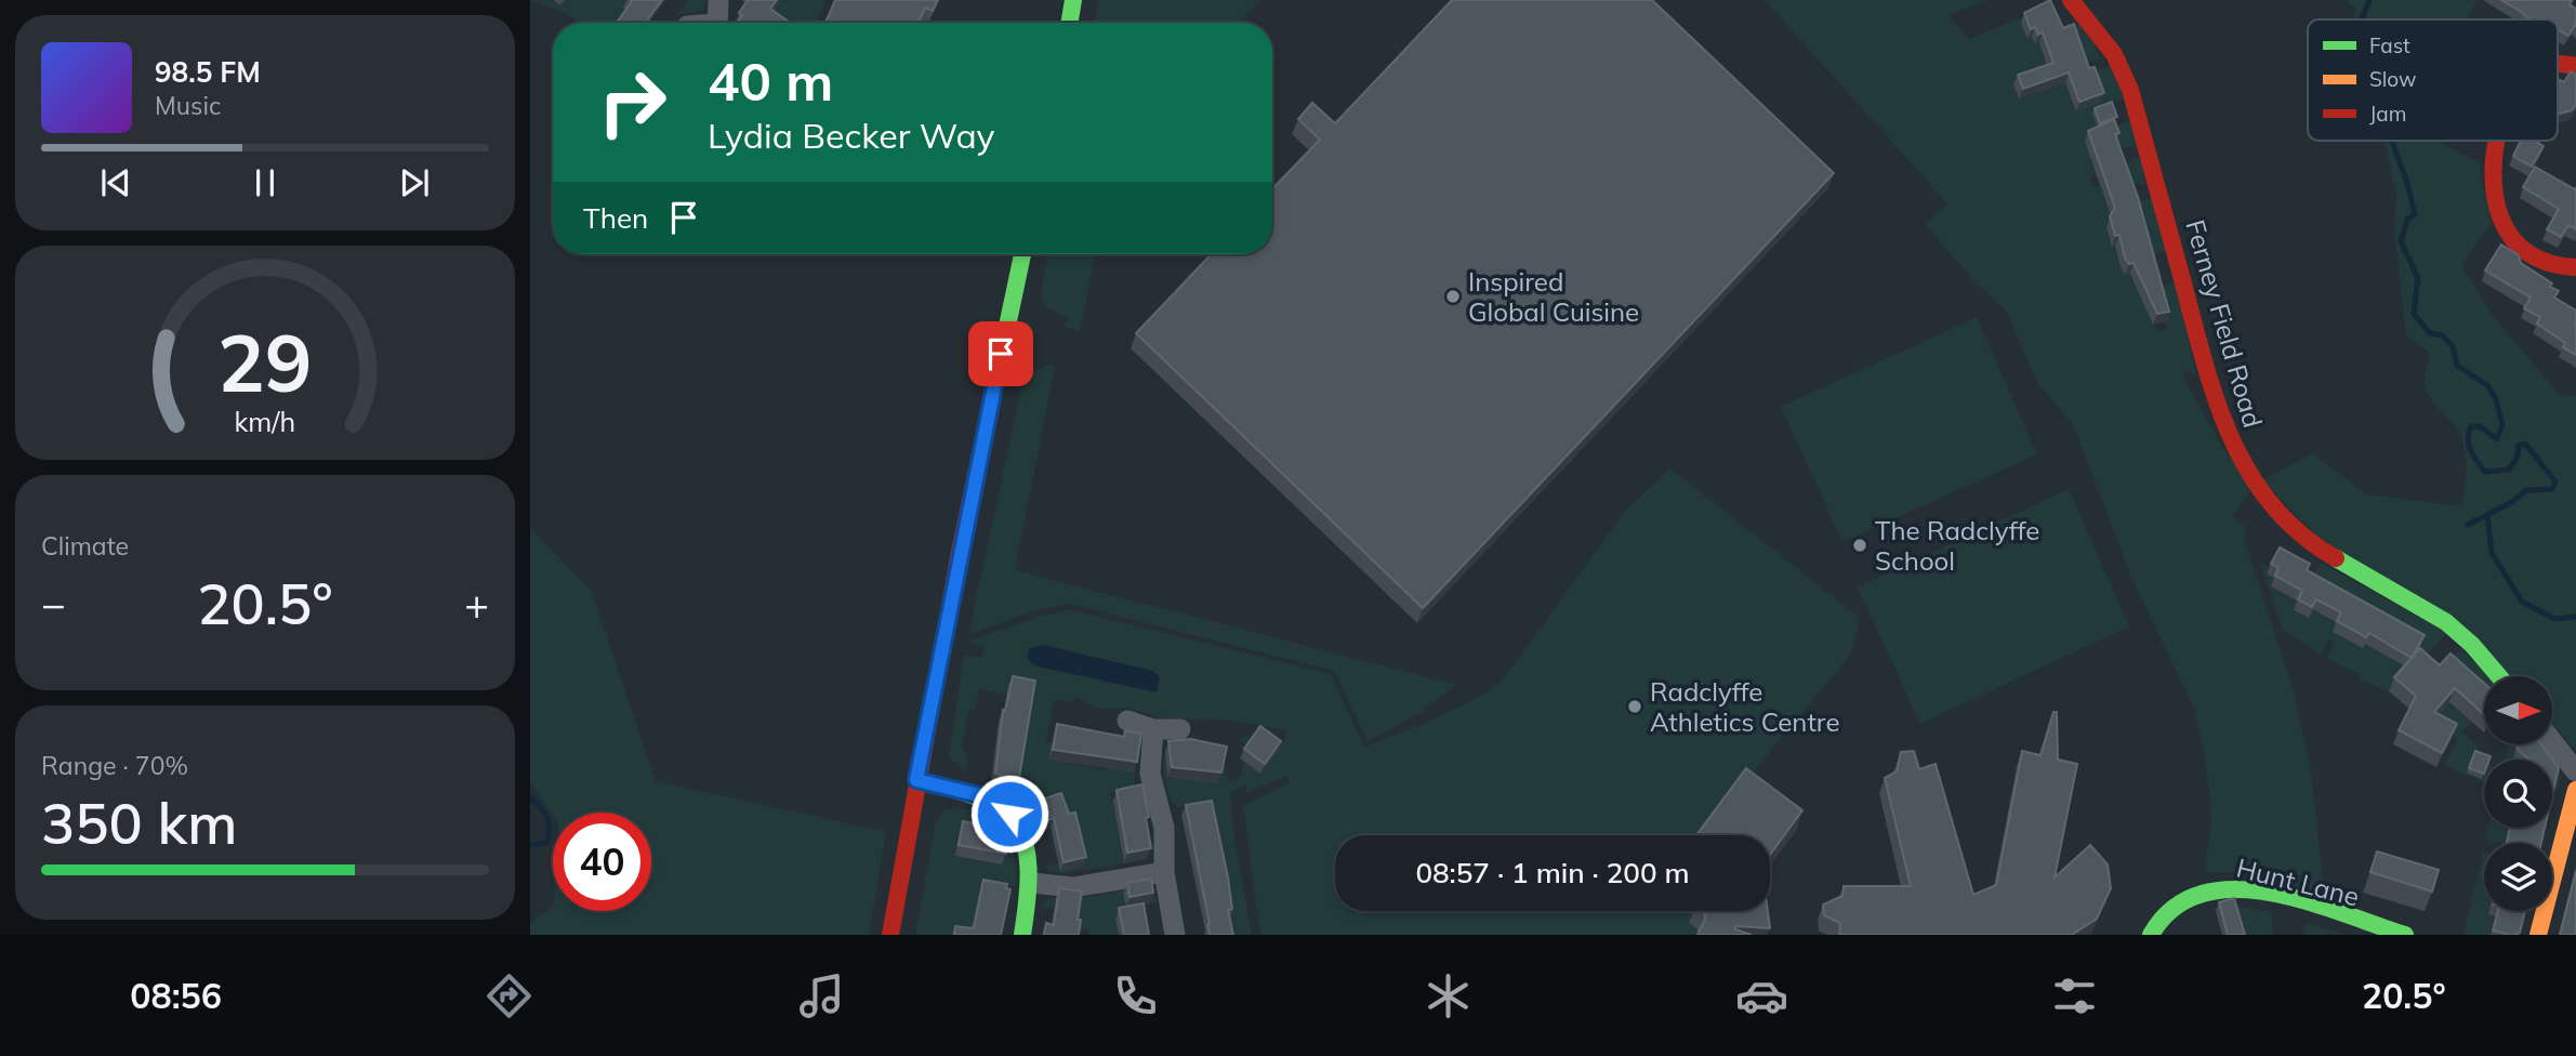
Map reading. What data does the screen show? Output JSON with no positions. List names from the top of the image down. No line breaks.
{"streets":{"street":["Ferney Field Road","Hunt Lane"]},"places":["Inspired Global Cuisine","The Radclyffe School","Radclyffe Athletics Centre"],"legend":["Fast","Slow","Jam"],"north":"right","page":{"turn":["40 m","Lydia Becker Way"],"song":["98.5 FM","Music"],"then":"Then","tile":["Climate",["Range · 70%","350 km"]],"heat":["−","20.5°","+"],"limit":"40","trip":"08:57 · 1 min · 200 m","tabs":["08:56","20.5°"],"gauge":["29","km/h"]}}
